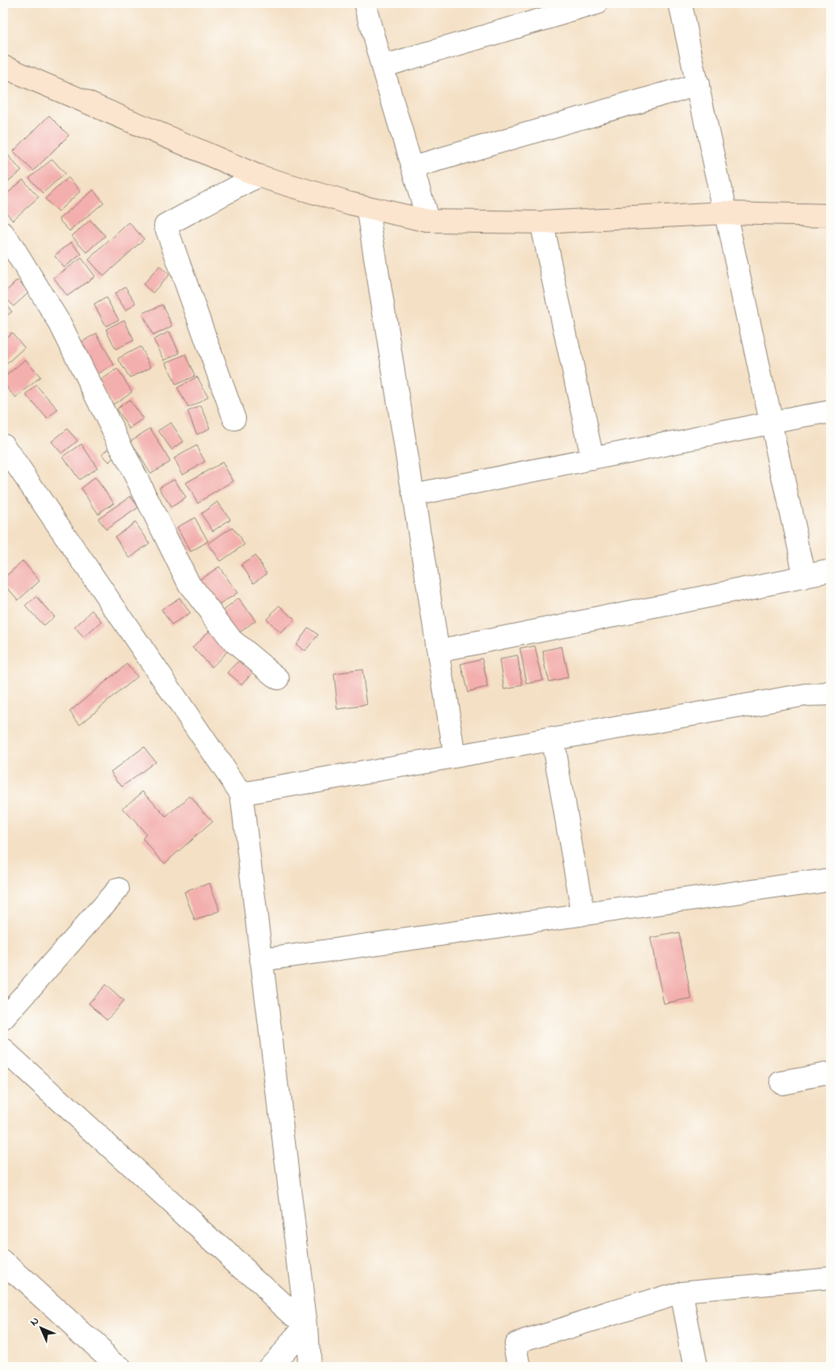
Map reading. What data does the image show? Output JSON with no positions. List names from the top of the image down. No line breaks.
{"north":"top left"}
